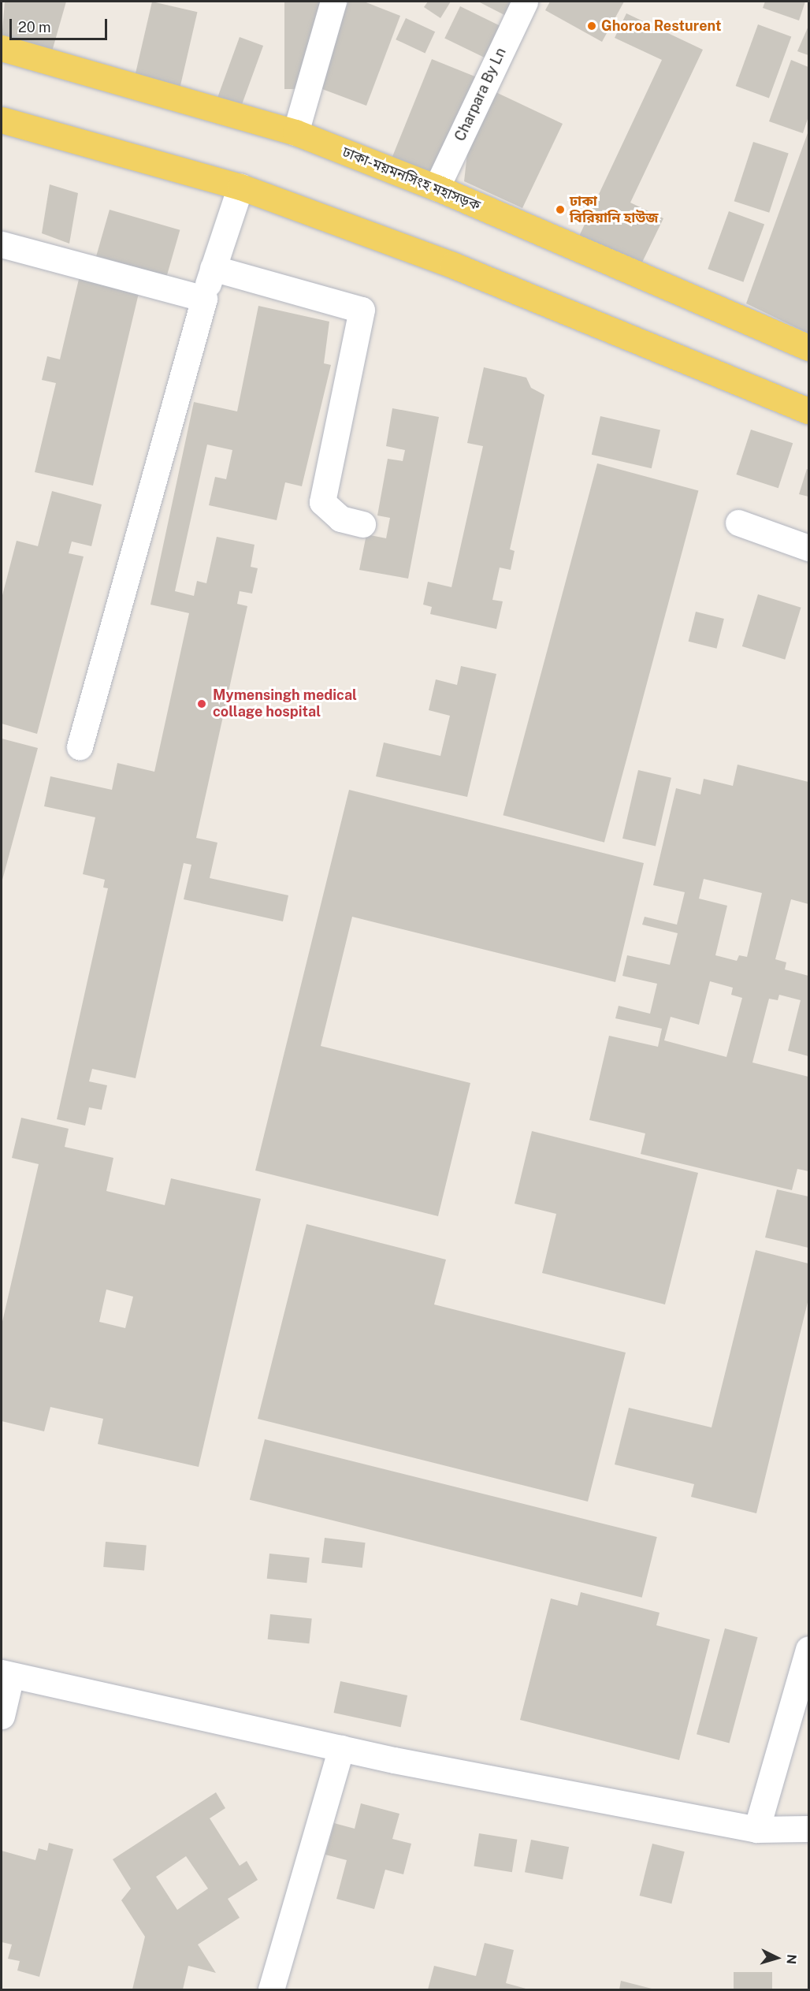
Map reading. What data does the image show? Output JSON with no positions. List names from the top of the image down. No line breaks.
{"streets":{"main road":["ঢাকা-ময়মনসিংহ মহাসড়ক"],"street":["Charpara By Ln"]},"crossings":[["Charpara By Ln","ঢাকা-ময়মনসিংহ মহাসড়ক"]],"places":["Ghoroa Resturent","ঢাকা বিরিয়ানি হাউজ","Mymensingh medical collage hospital"],"scale_bar":"20 m","north":"right"}
